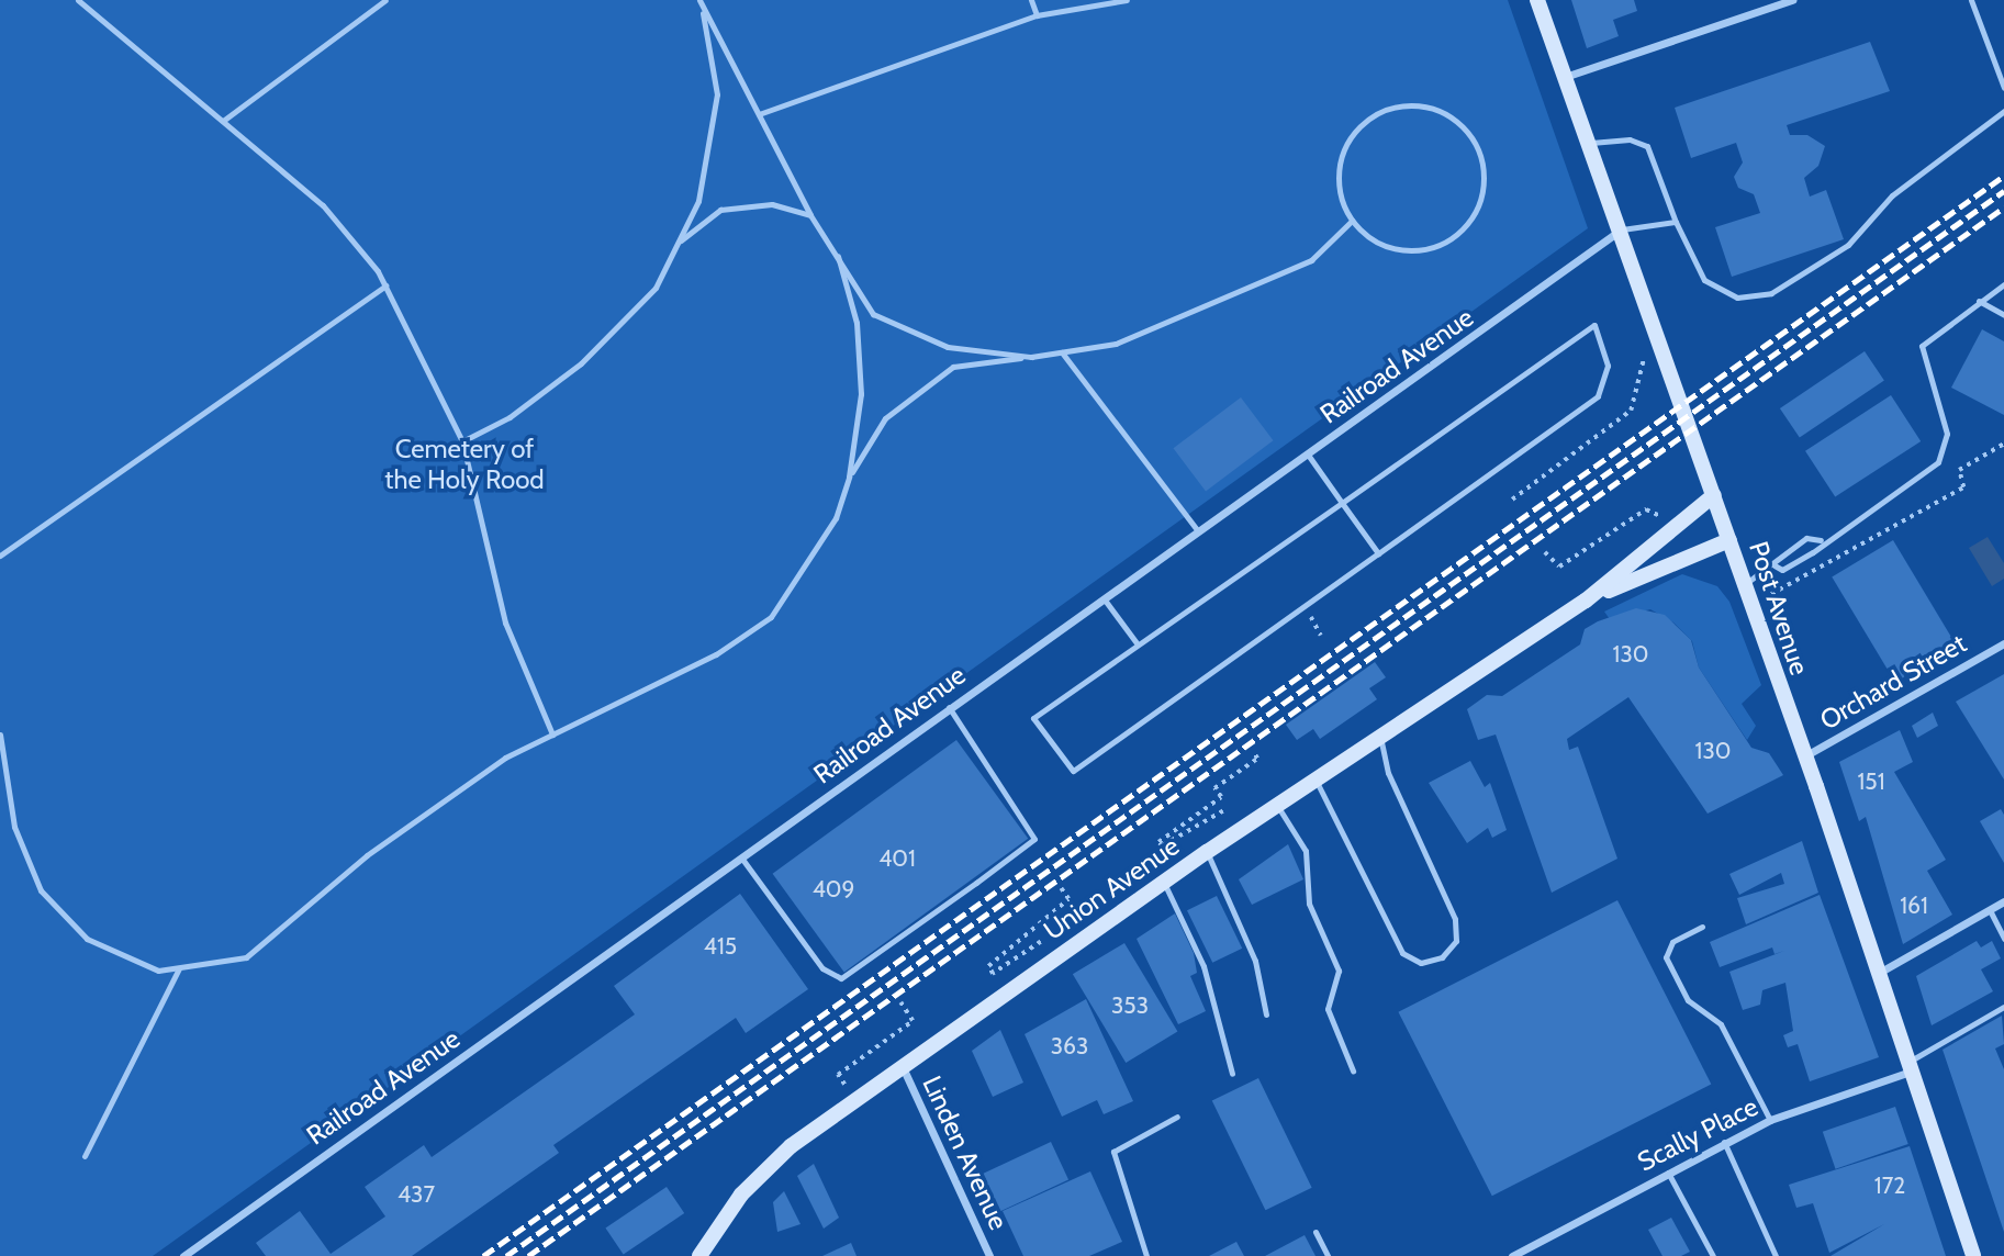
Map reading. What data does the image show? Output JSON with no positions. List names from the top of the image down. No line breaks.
{"streets":{"main road":["Post Avenue","Union Avenue"],"street":["Railroad Avenue","Orchard Street","Scally Place","Linden Avenue"]},"crossings":[["Railroad Avenue","Post Avenue"],["Post Avenue","Orchard Street"],["Post Avenue","Union Avenue"],["Post Avenue","Scally Place"],["Union Avenue","Linden Avenue"]],"parks":["Cemetery of the Holy Rood"],"house_numbers":["130","130","151","401","409","161","415","353","363","172","437"]}
